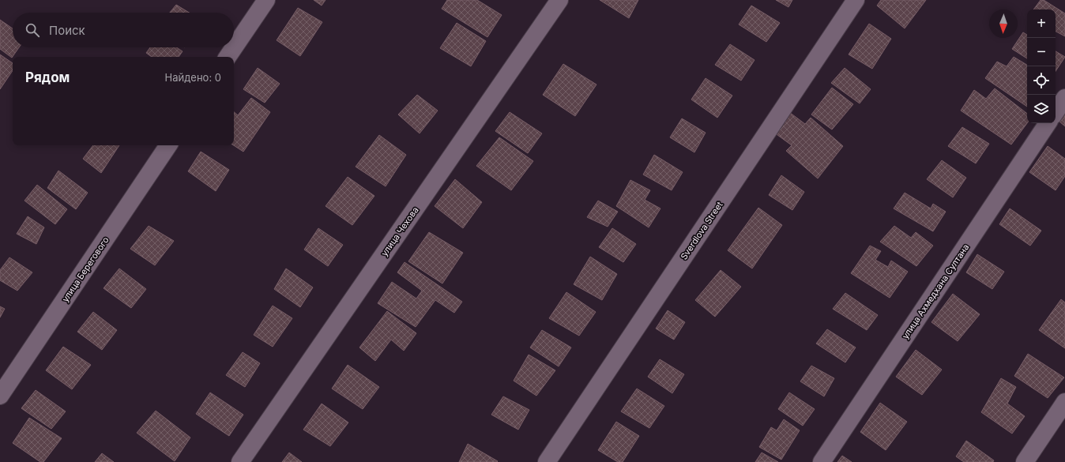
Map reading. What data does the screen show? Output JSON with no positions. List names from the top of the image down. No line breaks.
{"streets":{"street":["Sverdlova Street","улица Чехова","улица Берегового","улица Ахмедхана Султана"]},"north":"bottom","page":{"map_buttons":["+","−"],"search":"Поиск","heading":["Рядом","Найдено: 0"]}}
